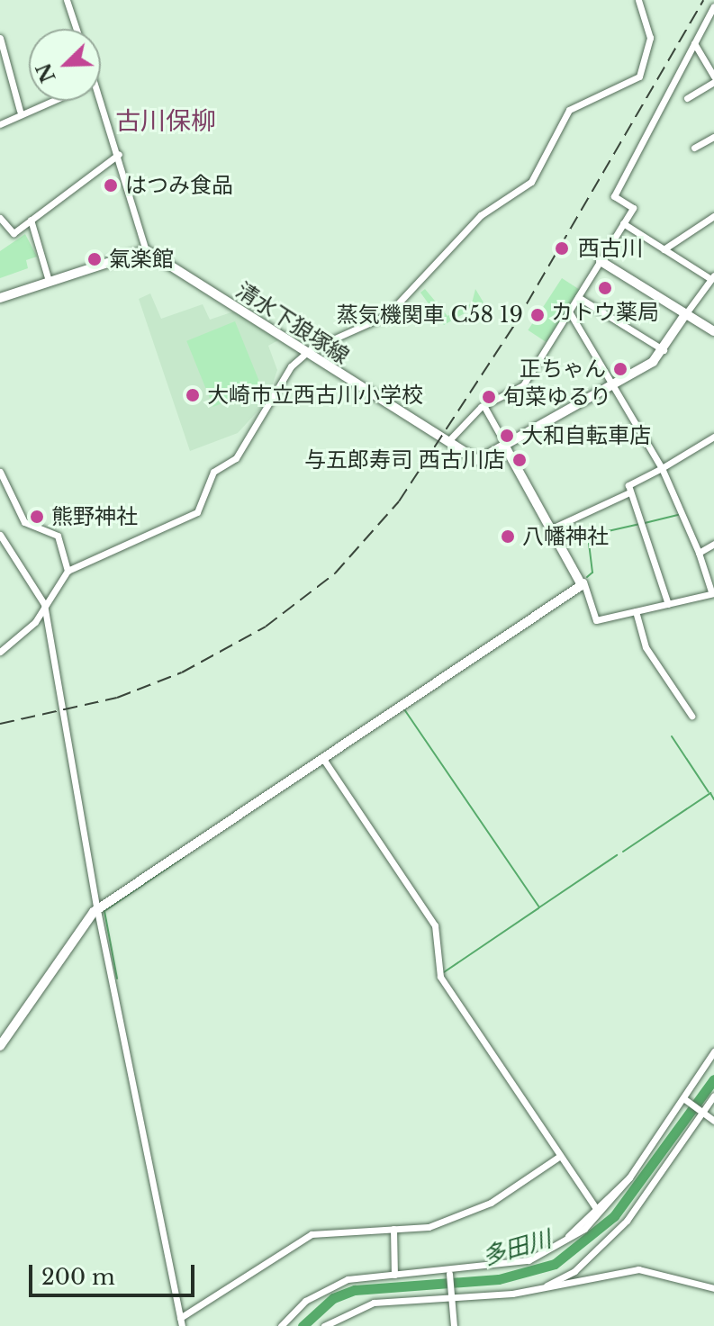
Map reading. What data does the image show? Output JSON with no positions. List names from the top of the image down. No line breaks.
{"streets":{"main road":["清水下狼塚線"]},"districts":["古川保柳"],"water":["多田川"],"places":["はつみ食品","西古川","氣楽館","カトウ薬局","蒸気機関車 C58 19","正ちゃん","大崎市立西古川小学校","旬菜ゆるり","大和自転車店","与五郎寿司 西古川店","熊野神社","八幡神社"],"scale_bar":"200 m","north":"bottom left"}
